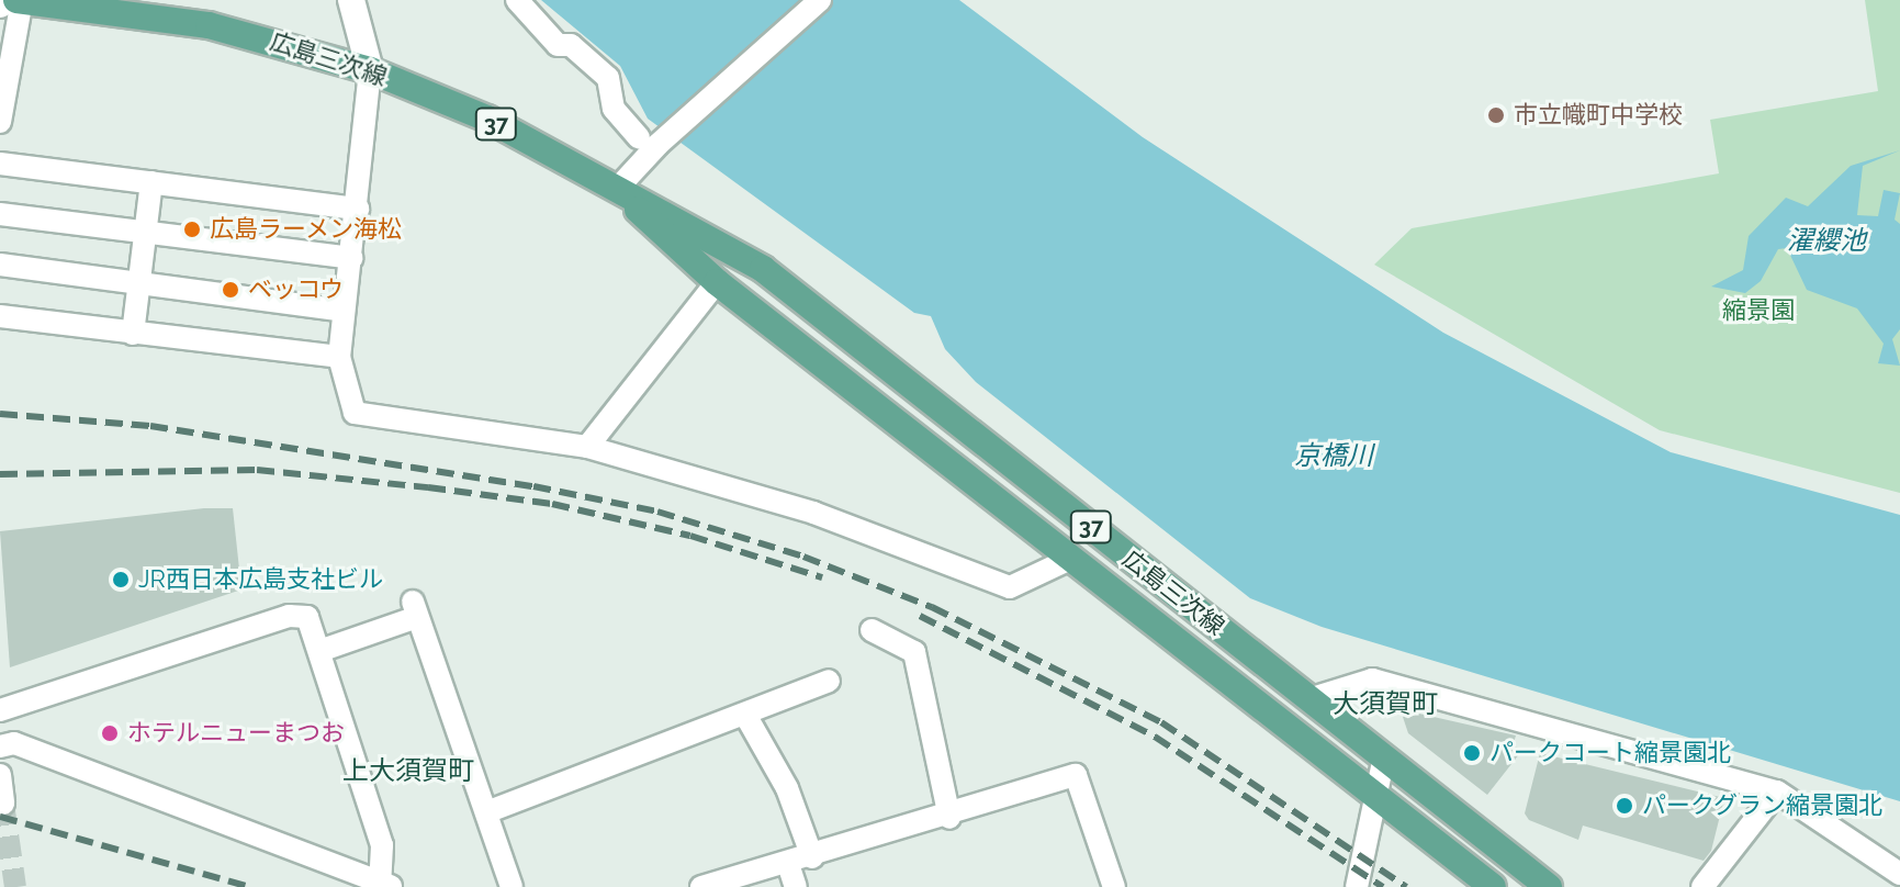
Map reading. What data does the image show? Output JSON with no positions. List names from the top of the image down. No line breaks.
{"streets":{"main road":["広島三次線","37"]},"districts":["大須賀町","上大須賀町"],"water":["濯纓池","京橋川"],"parks":["縮景園"],"places":["市立幟町中学校","広島ラーメン海松","ベッコウ","JR西日本広島支社ビル","ホテルニューまつお","パークコート縮景園北","パークグラン縮景園北"]}
